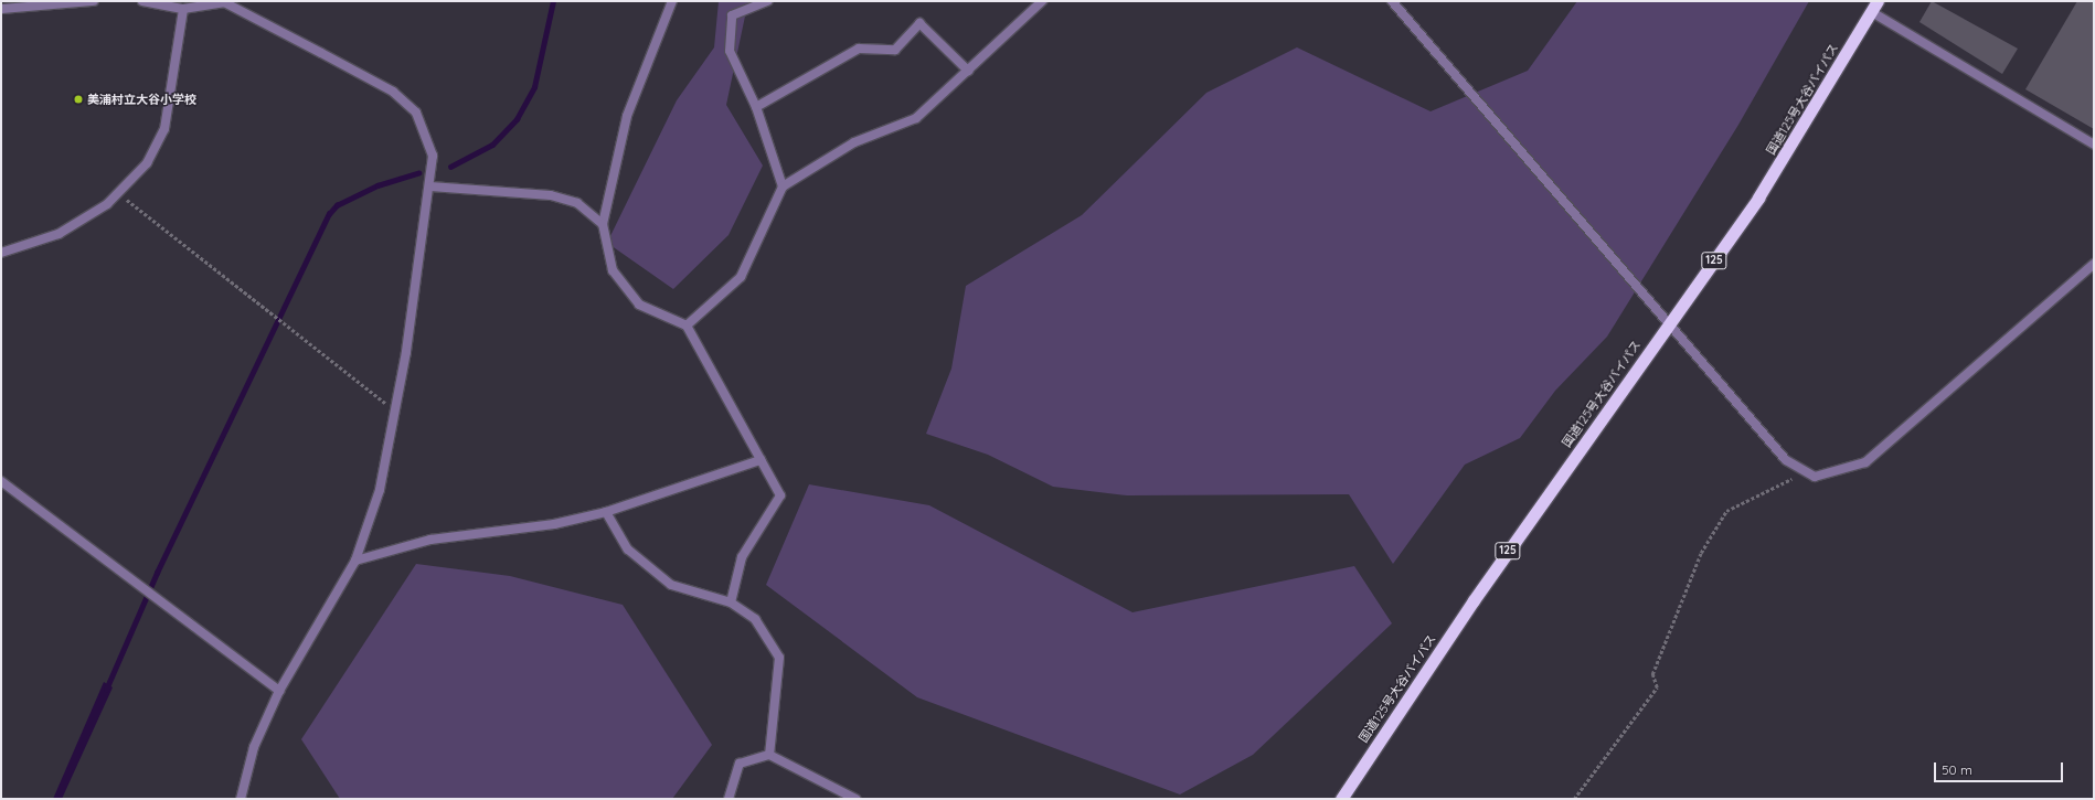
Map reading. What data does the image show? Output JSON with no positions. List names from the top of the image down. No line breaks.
{"streets":{"highway":["国道125号大谷バイパス","125"]},"places":["美浦村立大谷小学校"],"scale_bar":"50 m"}
